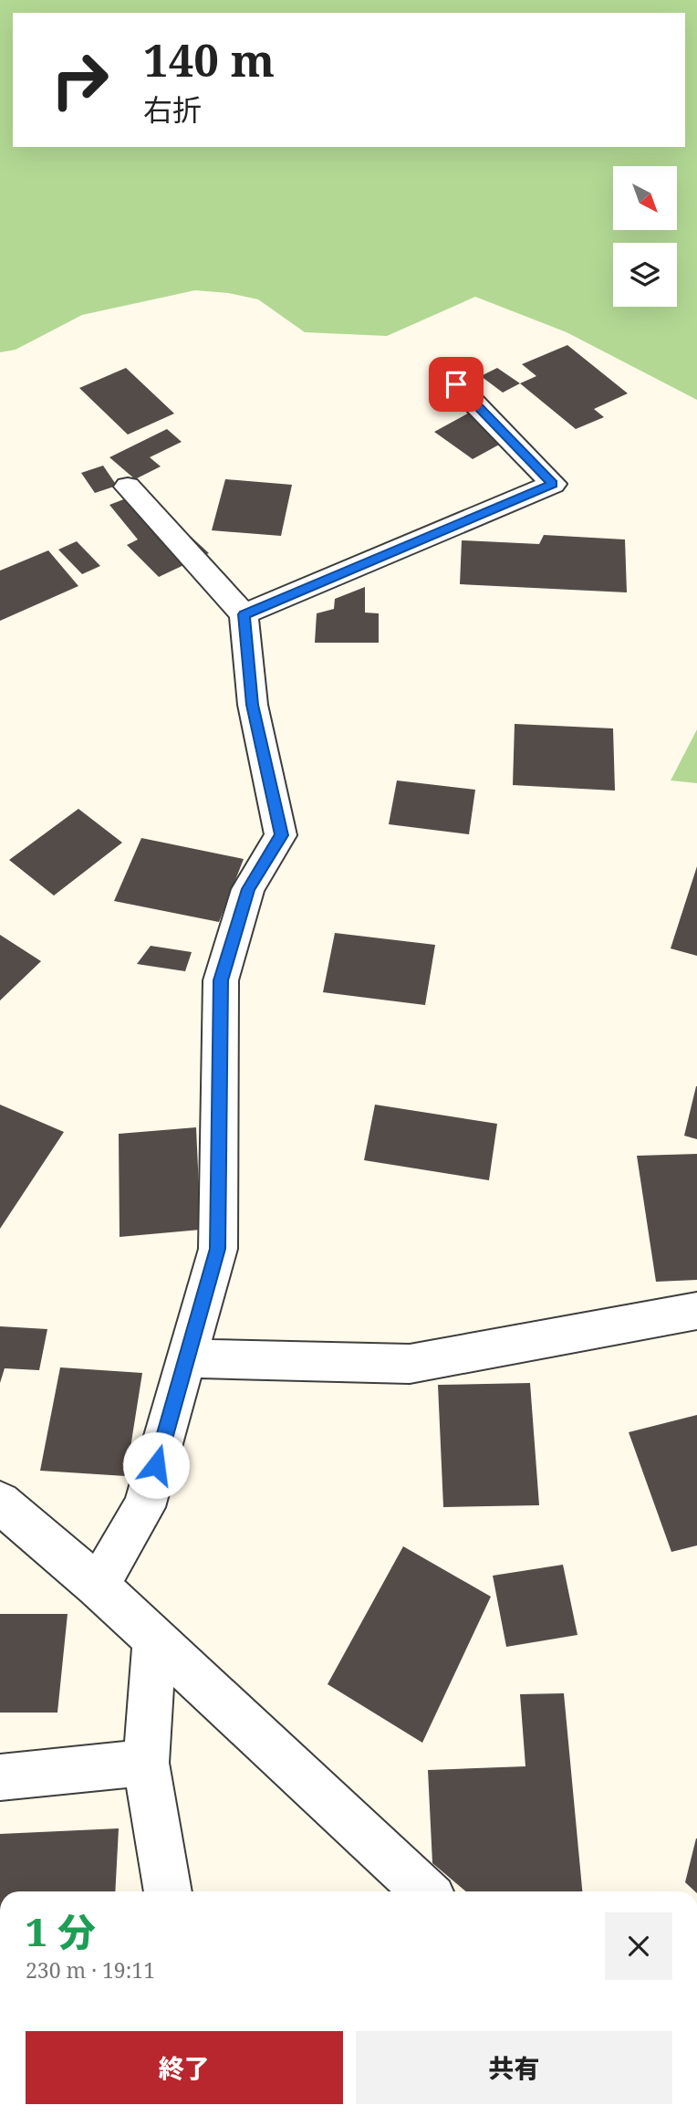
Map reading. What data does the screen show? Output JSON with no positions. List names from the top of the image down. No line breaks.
{"north":"bottom right","page":{"turn":["140 m","右折"],"heading":["1 分","230 m · 19:11"],"buttons":["終了","共有"]}}
